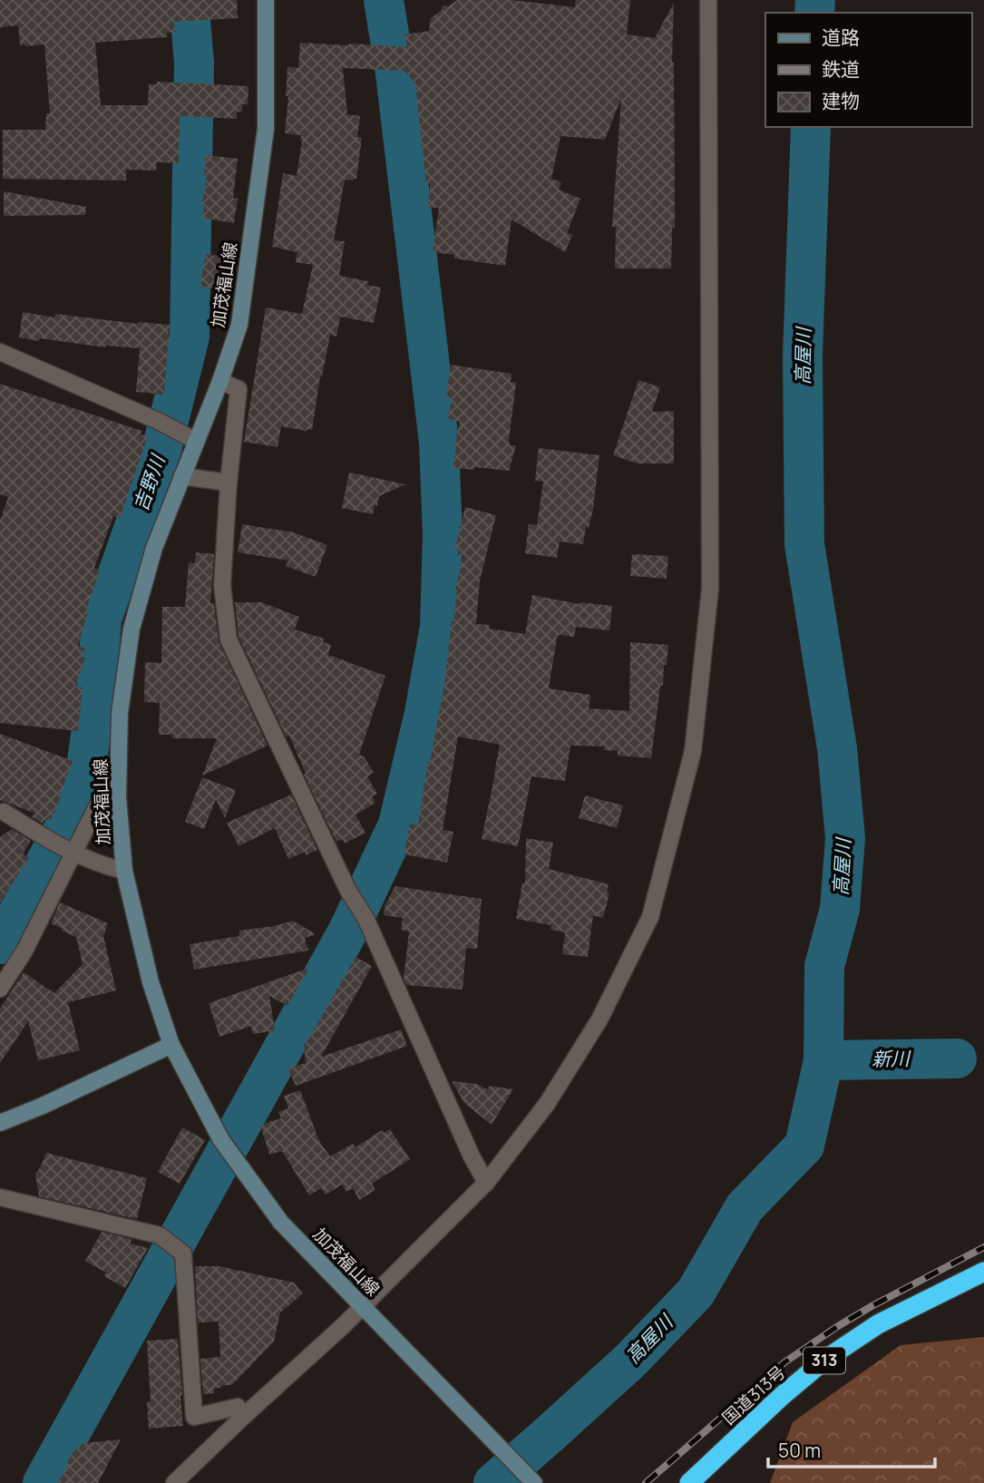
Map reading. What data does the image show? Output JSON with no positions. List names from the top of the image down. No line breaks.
{"streets":{"highway":["313","国道313号"],"main road":["加茂福山線"]},"water":["高屋川","吉野川","新川"],"legend":["道路","鉄道","建物"],"scale_bar":"50 m"}
